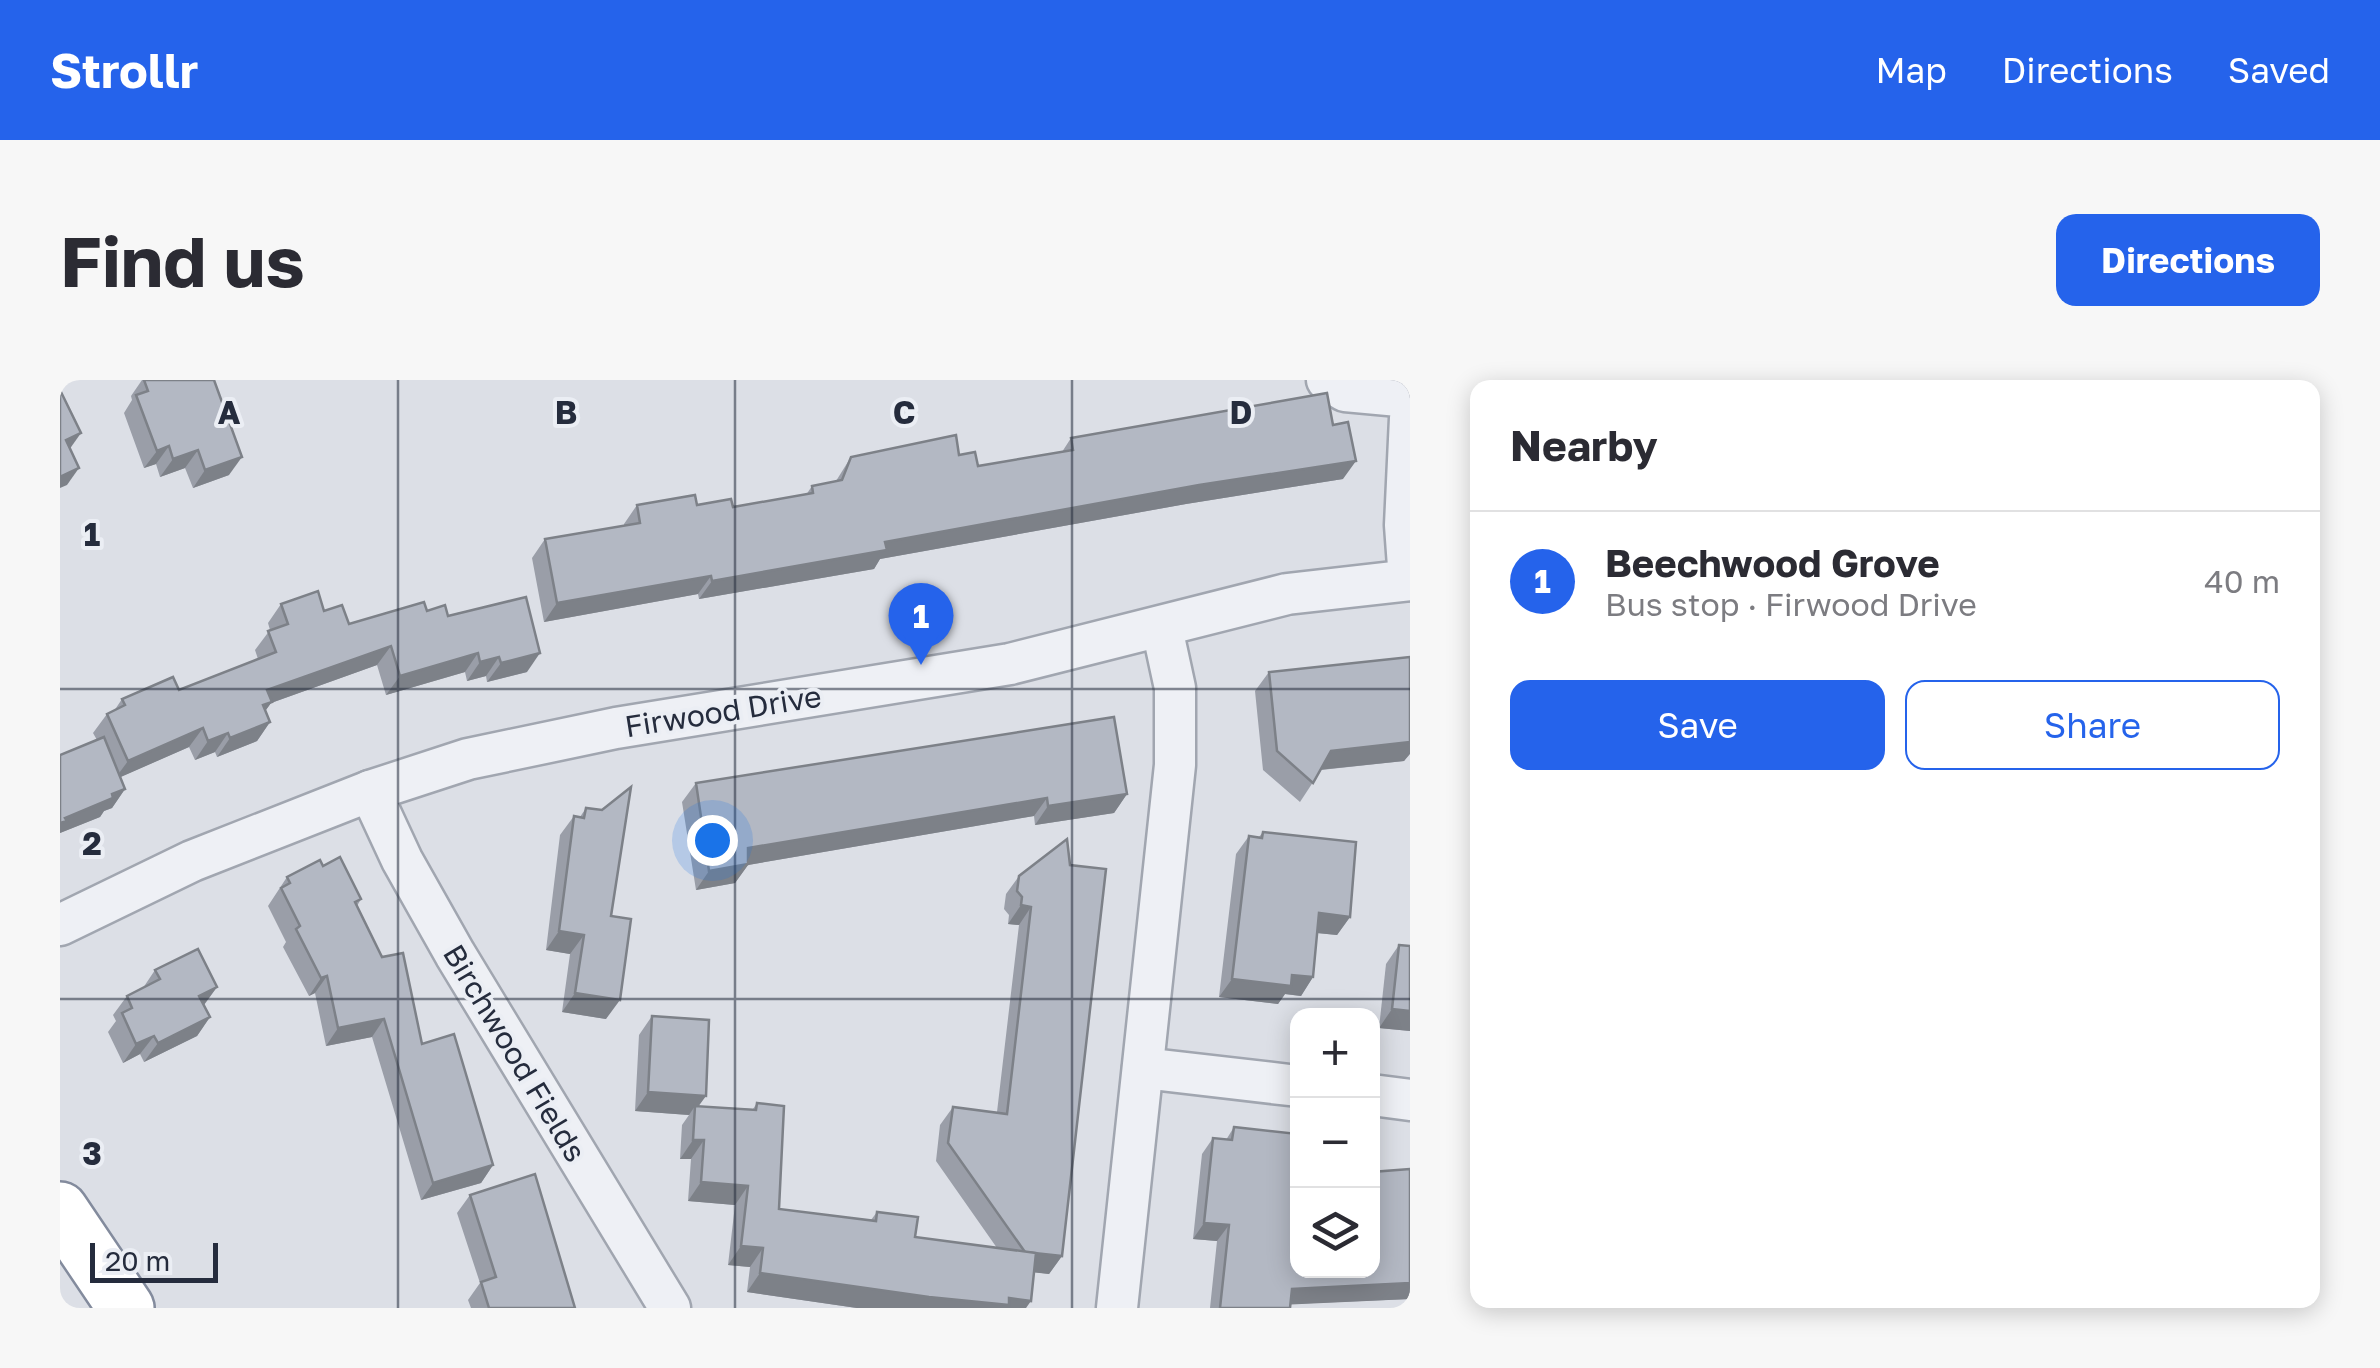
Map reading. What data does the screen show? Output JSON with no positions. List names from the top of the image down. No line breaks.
{"streets":{"street":["Firwood Drive","Birchwood Fields"]},"crossings":[["Firwood Drive","Birchwood Fields"]],"scale_bar":"20 m","page":{"header":"Strollr","nav":["Map","Directions","Saved"],"buttons":["Directions",["Save","Share"]],"title":"Find us","heading":"Nearby","list":[{"mark":"1","name":"Beechwood Grove","note":"Bus stop · Firwood Drive","value":"40 m"}],"pins":"1","map_buttons":["+","−"],"scale":"20 m"},"grid":{"columns":["A","B","C","D"],"rows":["1","2","3"]}}
